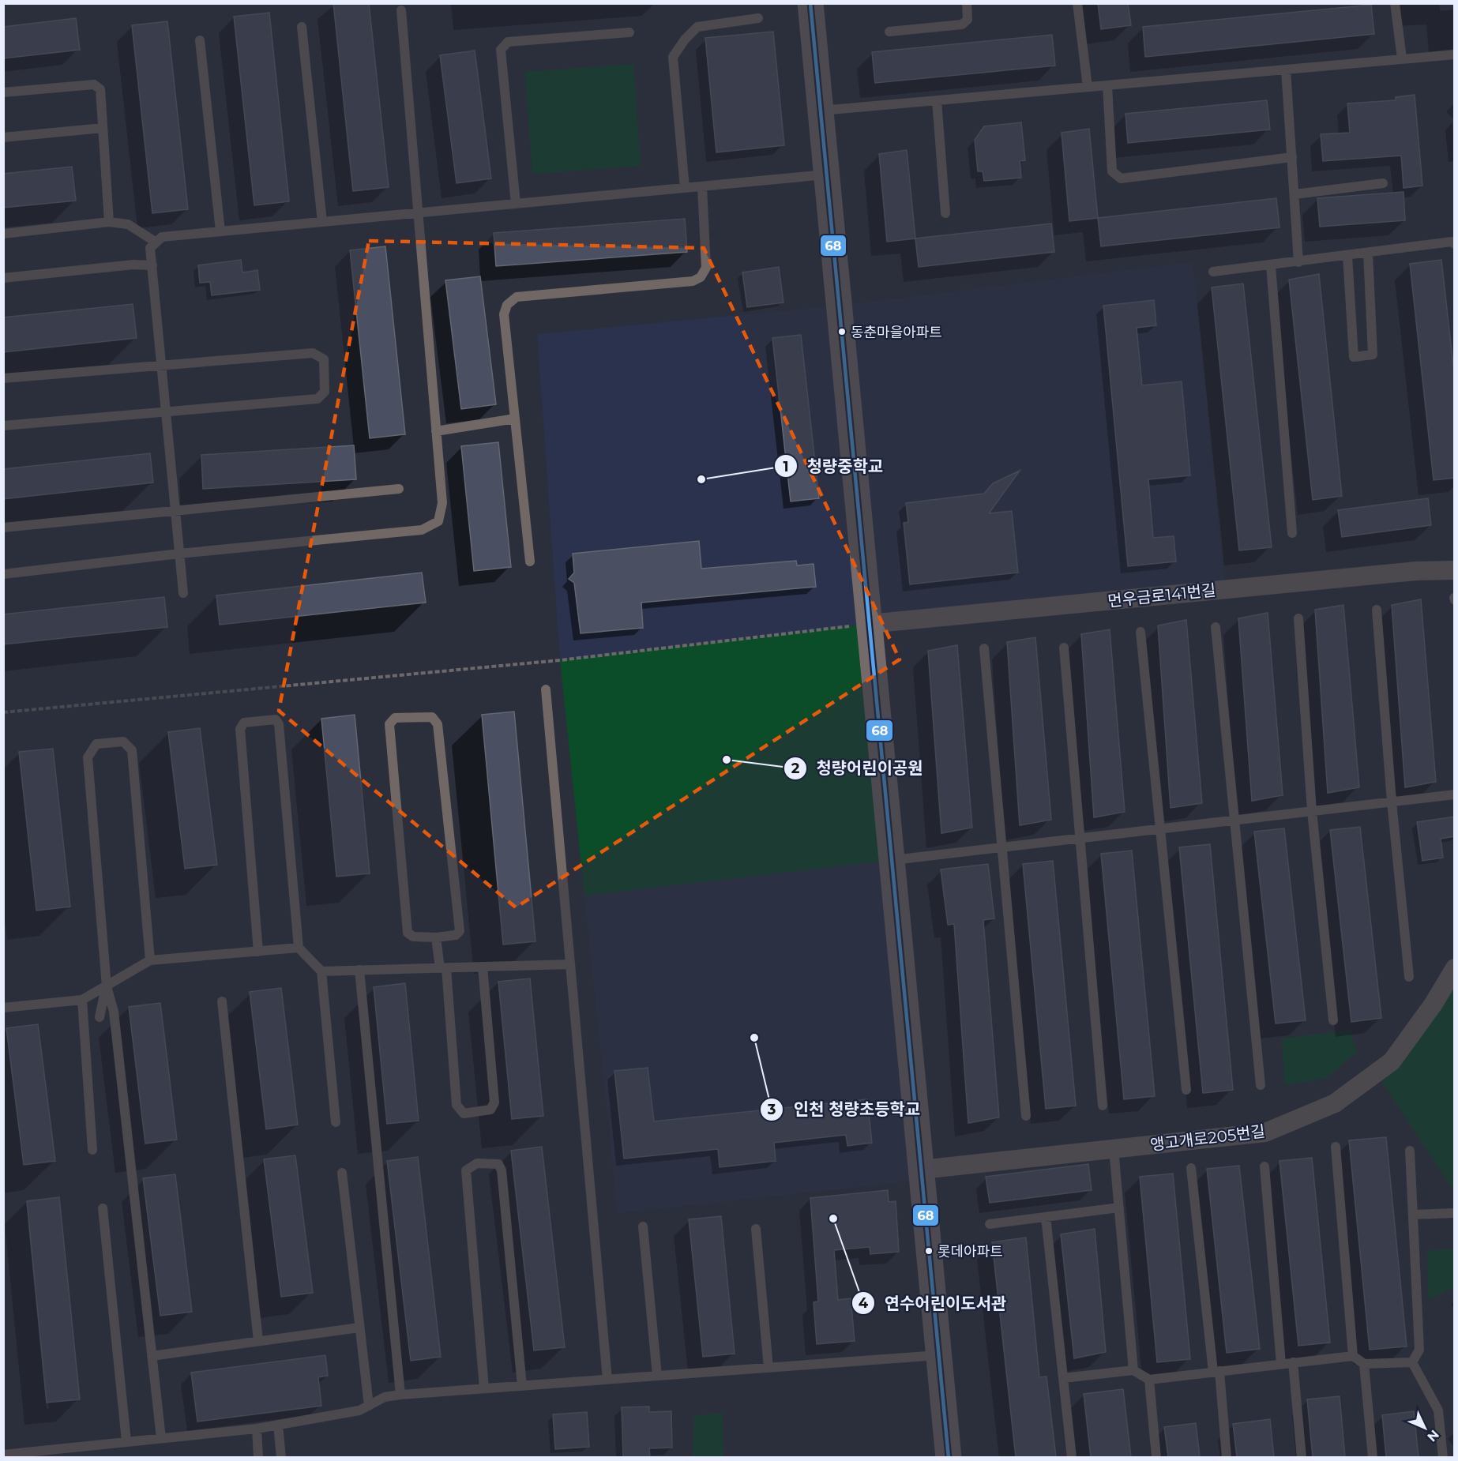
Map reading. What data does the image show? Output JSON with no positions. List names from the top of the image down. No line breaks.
{"streets":{"street":["먼우금로141번길","앵고개로205번길"]},"places":["동춘마을아파트","청량중학교","청량어린이공원","인천 청량초등학교","연수어린이도서관","롯데아파트"],"lines":["transit line 68"],"north":"bottom right"}
